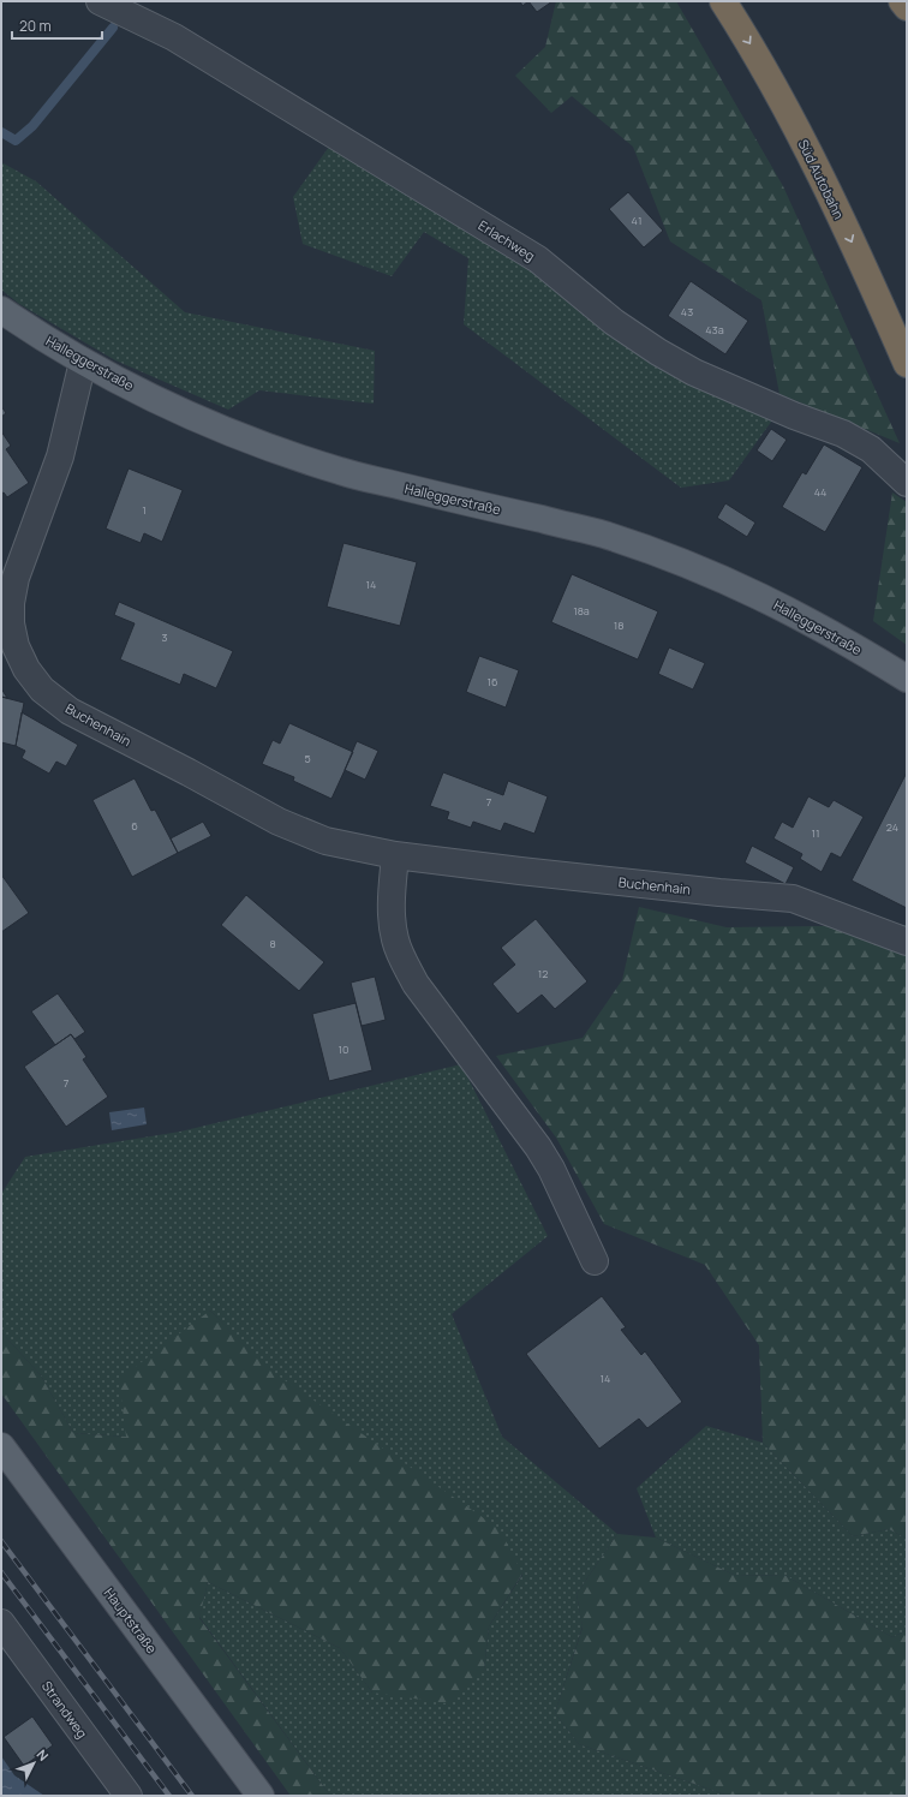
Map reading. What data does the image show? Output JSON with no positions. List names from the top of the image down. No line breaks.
{"streets":{"highway":["Süd Autobahn"],"main road":["Halleggerstraße","Hauptstraße"],"street":["Erlachweg","Buchenhain","Strandweg"]},"crossings":[["Halleggerstraße","Buchenhain"]],"one_way":["Süd Autobahn"],"house_numbers":["41","43","43a","44","1","14","18a","18","3","16","5","7","6","24","11","8","12","10","7","14"],"scale_bar":"20 m","north":"top right"}
